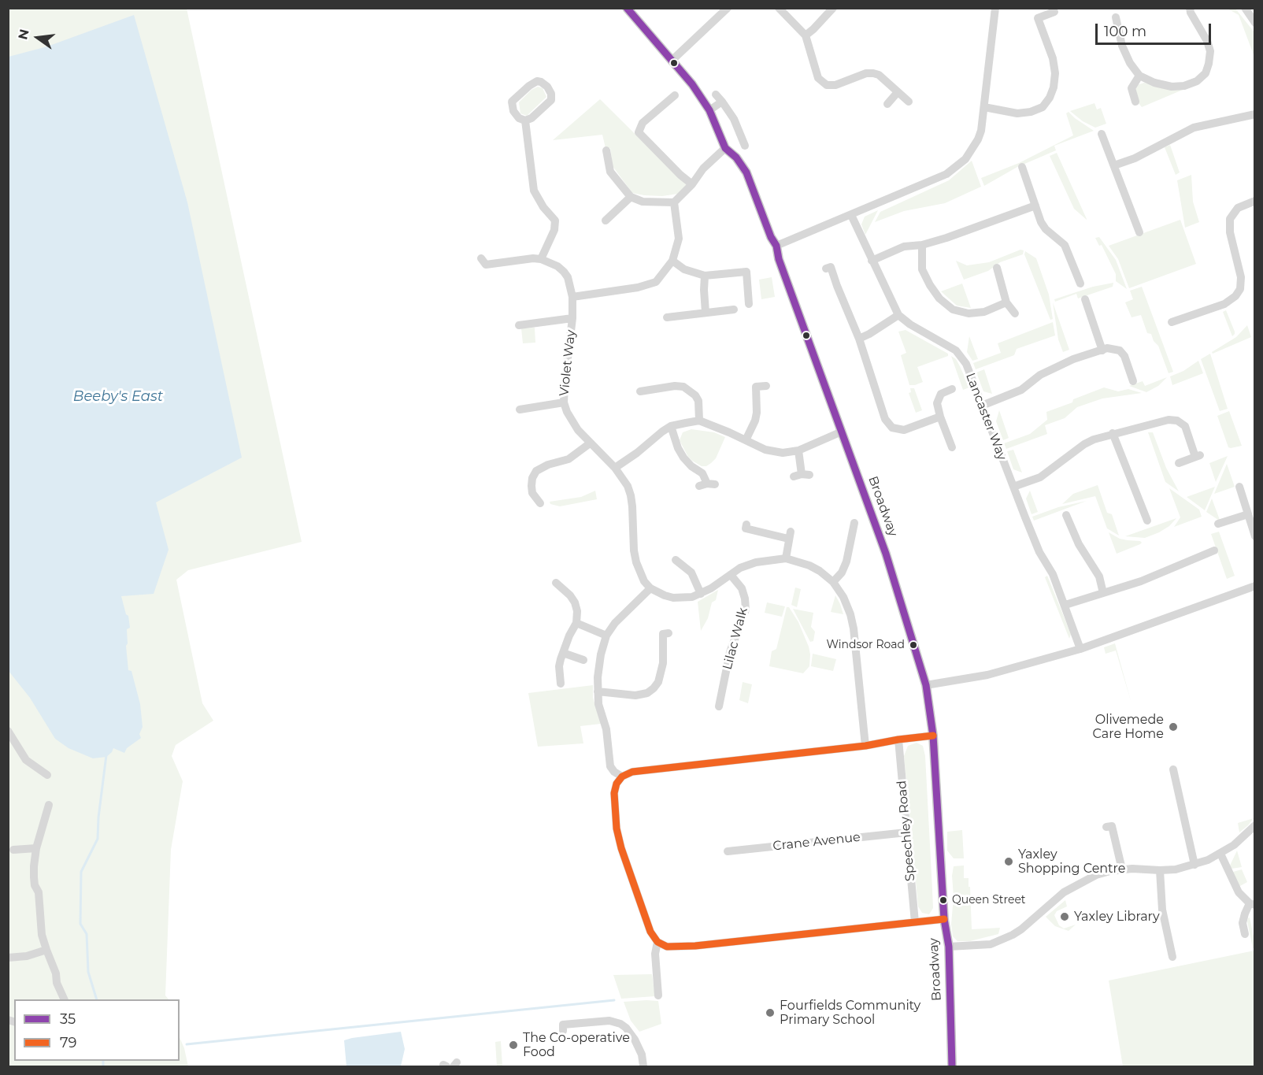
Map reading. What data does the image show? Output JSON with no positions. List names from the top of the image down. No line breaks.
{"streets":{"main road":["Broadway"],"street":["Violet Way","Lancaster Way","Lilac Walk","Speechley Road","Crane Avenue"]},"crossings":[["Speechley Road","Crane Avenue"]],"water":["Beeby's East"],"places":["Windsor Road","Olivemede Care Home","Yaxley Shopping Centre","Queen Street","Yaxley Library","Fourfields Community Primary School","The Co-operative Food"],"lines":["transit line 35","transit line 79"],"legend":["35","79"],"scale_bar":"100 m","north":"left"}
